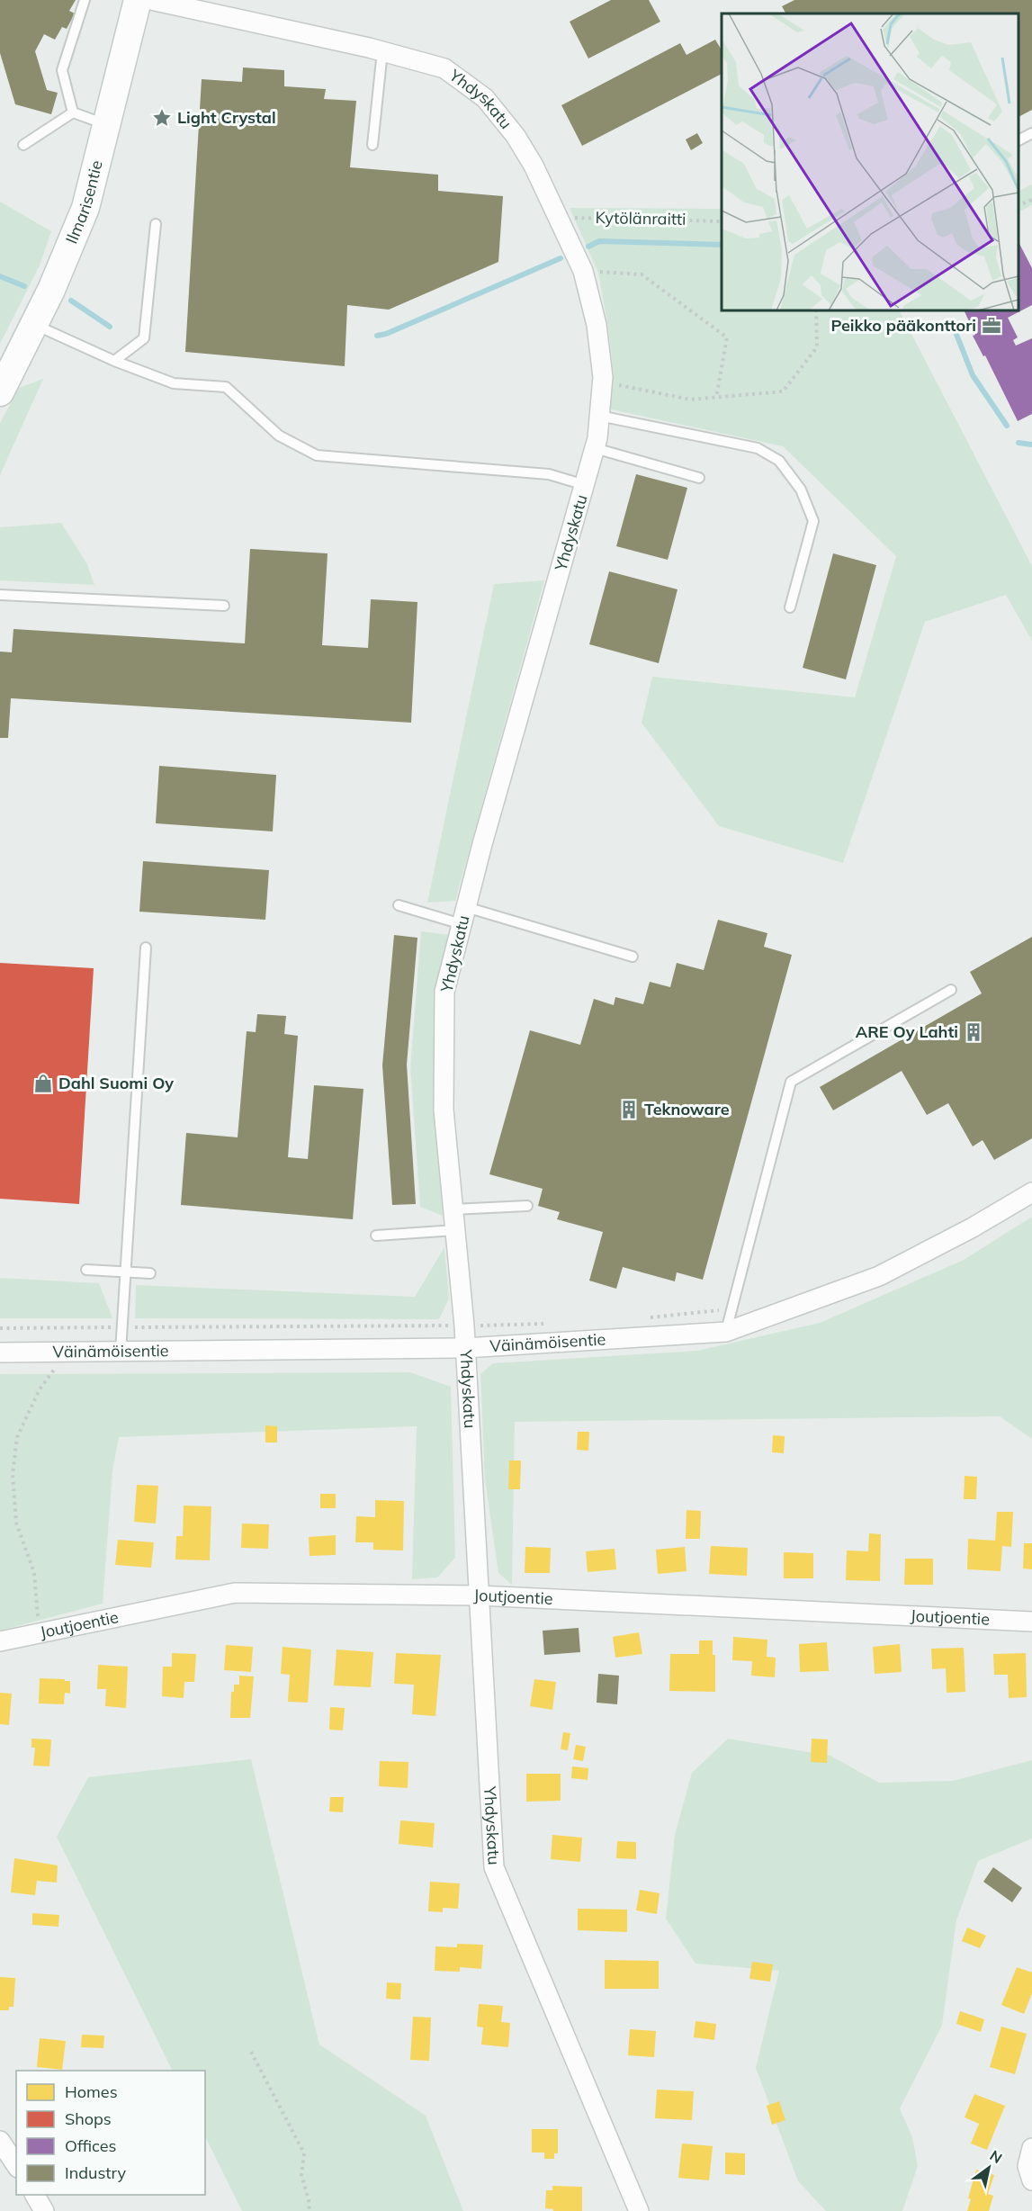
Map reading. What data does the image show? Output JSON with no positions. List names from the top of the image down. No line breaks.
{"streets":{"street":["Yhdyskatu","Ilmarisentie","Väinämöisentie","Joutjoentie"],"path":["Kytölänraitti"]},"crossings":[["Yhdyskatu","Kytölänraitti"],["Yhdyskatu","Väinämöisentie"],["Yhdyskatu","Joutjoentie"]],"places":{"place":["Light Crystal"],"office":["Peikko pääkonttori"],"building":["ARE Oy Lahti","Teknoware"],"shop":["Dahl Suomi Oy"]},"legend":["Homes","Shops","Offices","Industry"],"north":"top right"}
